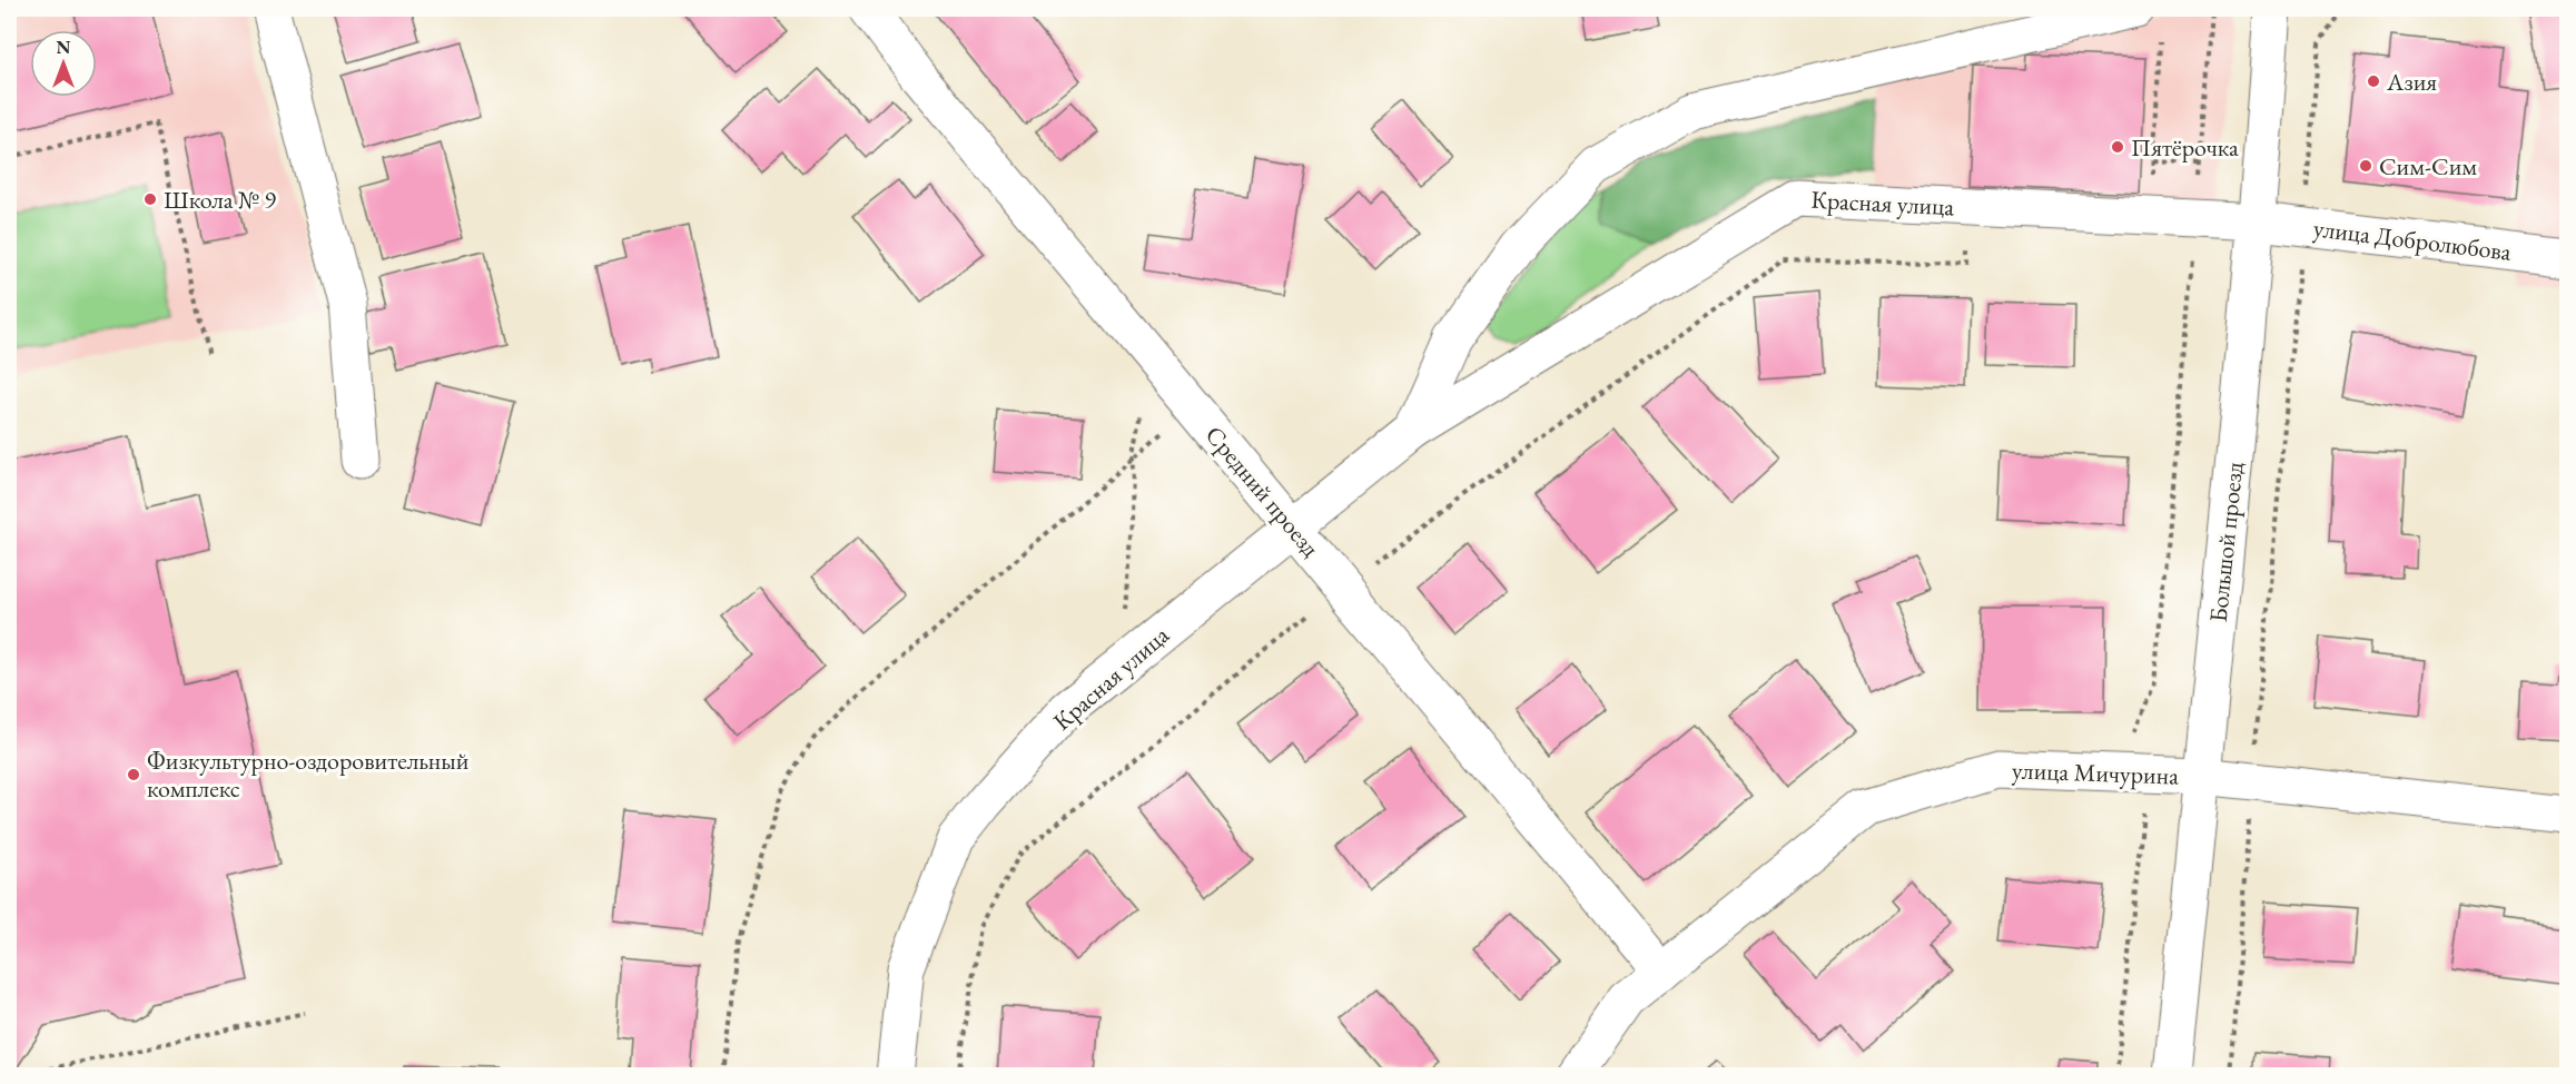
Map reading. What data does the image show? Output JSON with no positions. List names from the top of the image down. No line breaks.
{"streets":{"street":["Красная улица","улица Добролюбова","Средний проезд","Большой проезд","улица Мичурина"]},"crossings":[["Красная улица","улица Добролюбова"],["Красная улица","Средний проезд"],["Красная улица","Большой проезд"],["улица Добролюбова","Большой проезд"],["Средний проезд","улица Мичурина"],["Большой проезд","улица Мичурина"]],"places":["Азия","Пятёрочка","Сим-Сим","Школа № 9","Физкультурно-оздоровительный комплекс"],"north":"top"}
